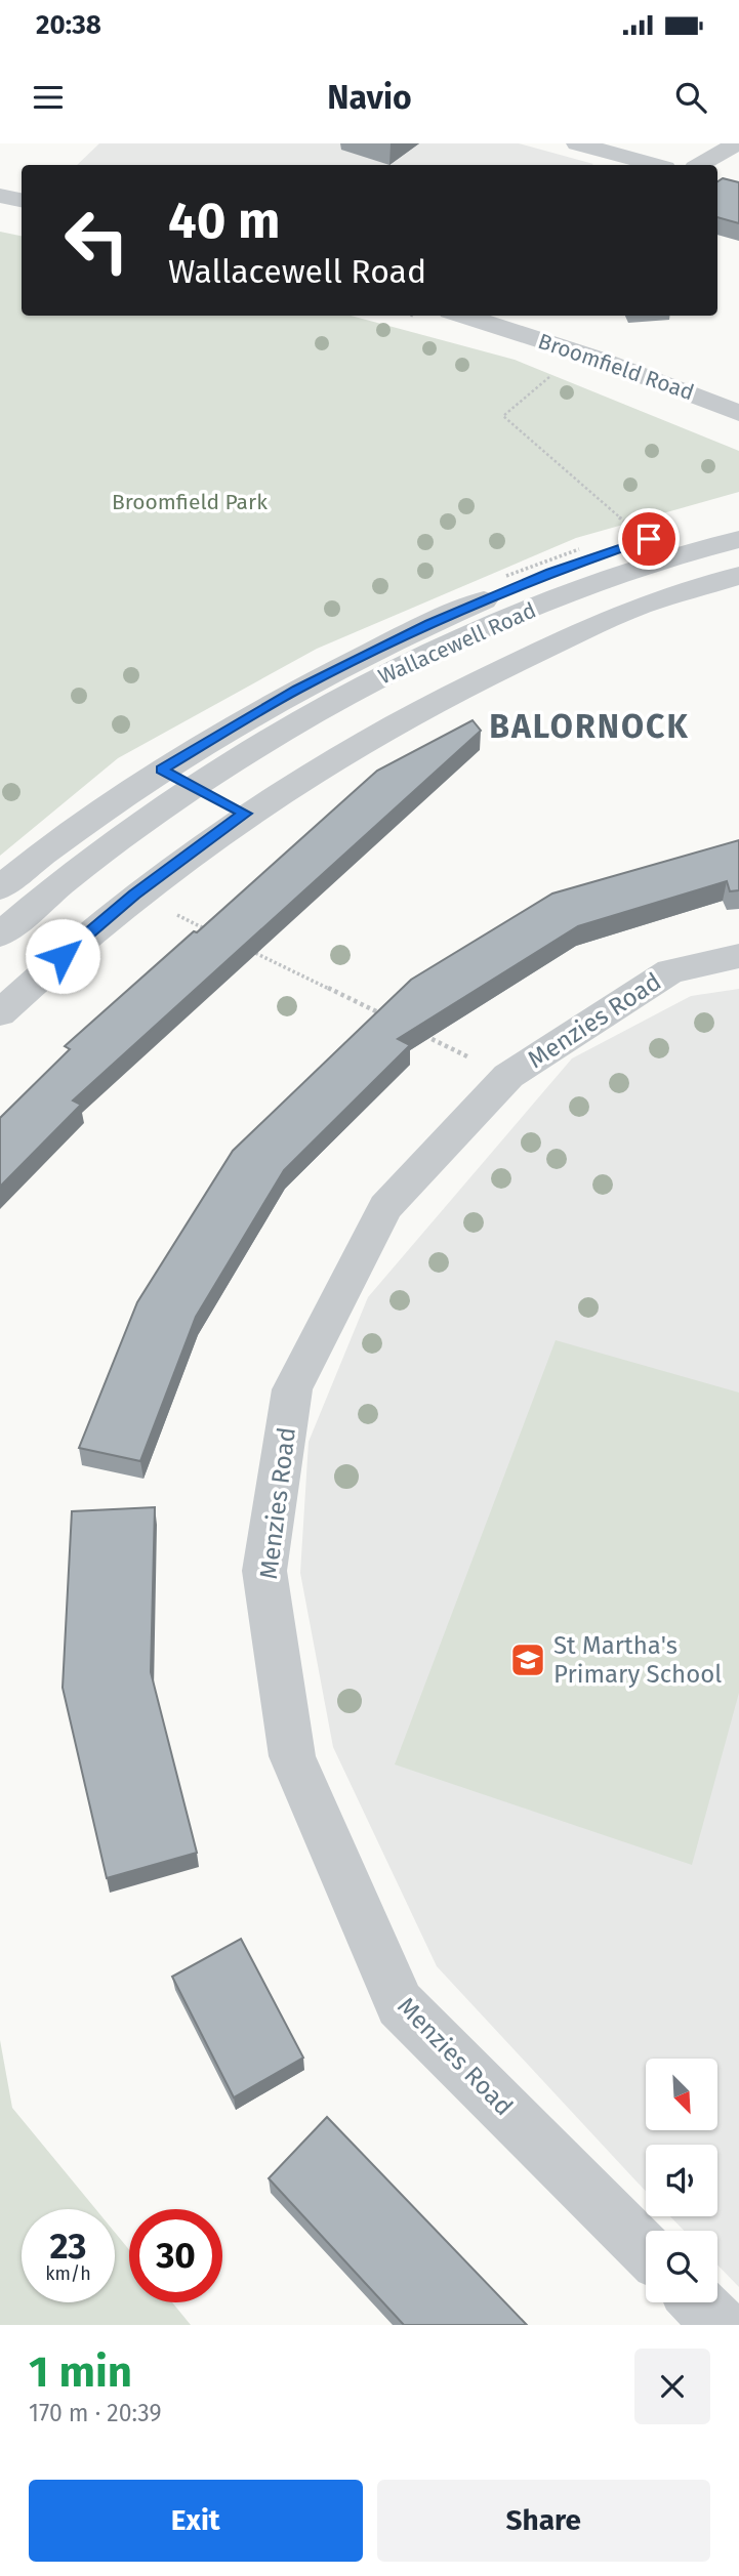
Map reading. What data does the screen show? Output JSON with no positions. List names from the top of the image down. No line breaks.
{"streets":{"street":["Broomfield Road","Wallacewell Road","Menzies Road"]},"districts":["BALORNOCK"],"parks":["Broomfield Park"],"places":{"school or university":["St Martha's Primary School"]},"north":"bottom right","page":{"status":"20:38","header":"Navio","turn":["40 m","Wallacewell Road"],"speed":"23 km/h","limit":"30","heading":["1 min","170 m · 20:39"],"buttons":["Exit","Share"]}}
